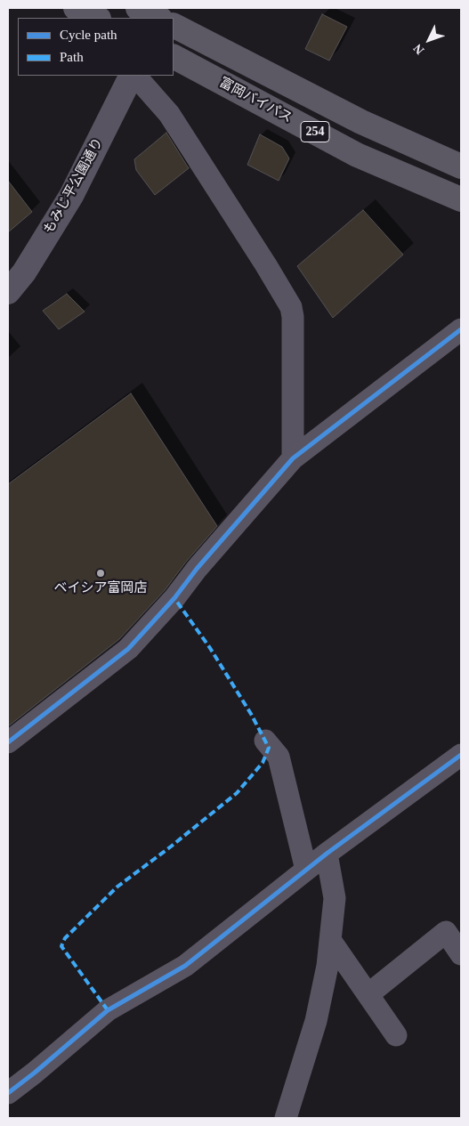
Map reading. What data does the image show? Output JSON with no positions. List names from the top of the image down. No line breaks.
{"streets":{"highway":["富岡バイパス","254"],"street":["もみじ平公園通り"]},"places":["ベイシア富岡店"],"legend":["Cycle path","Path"],"north":"bottom left"}
